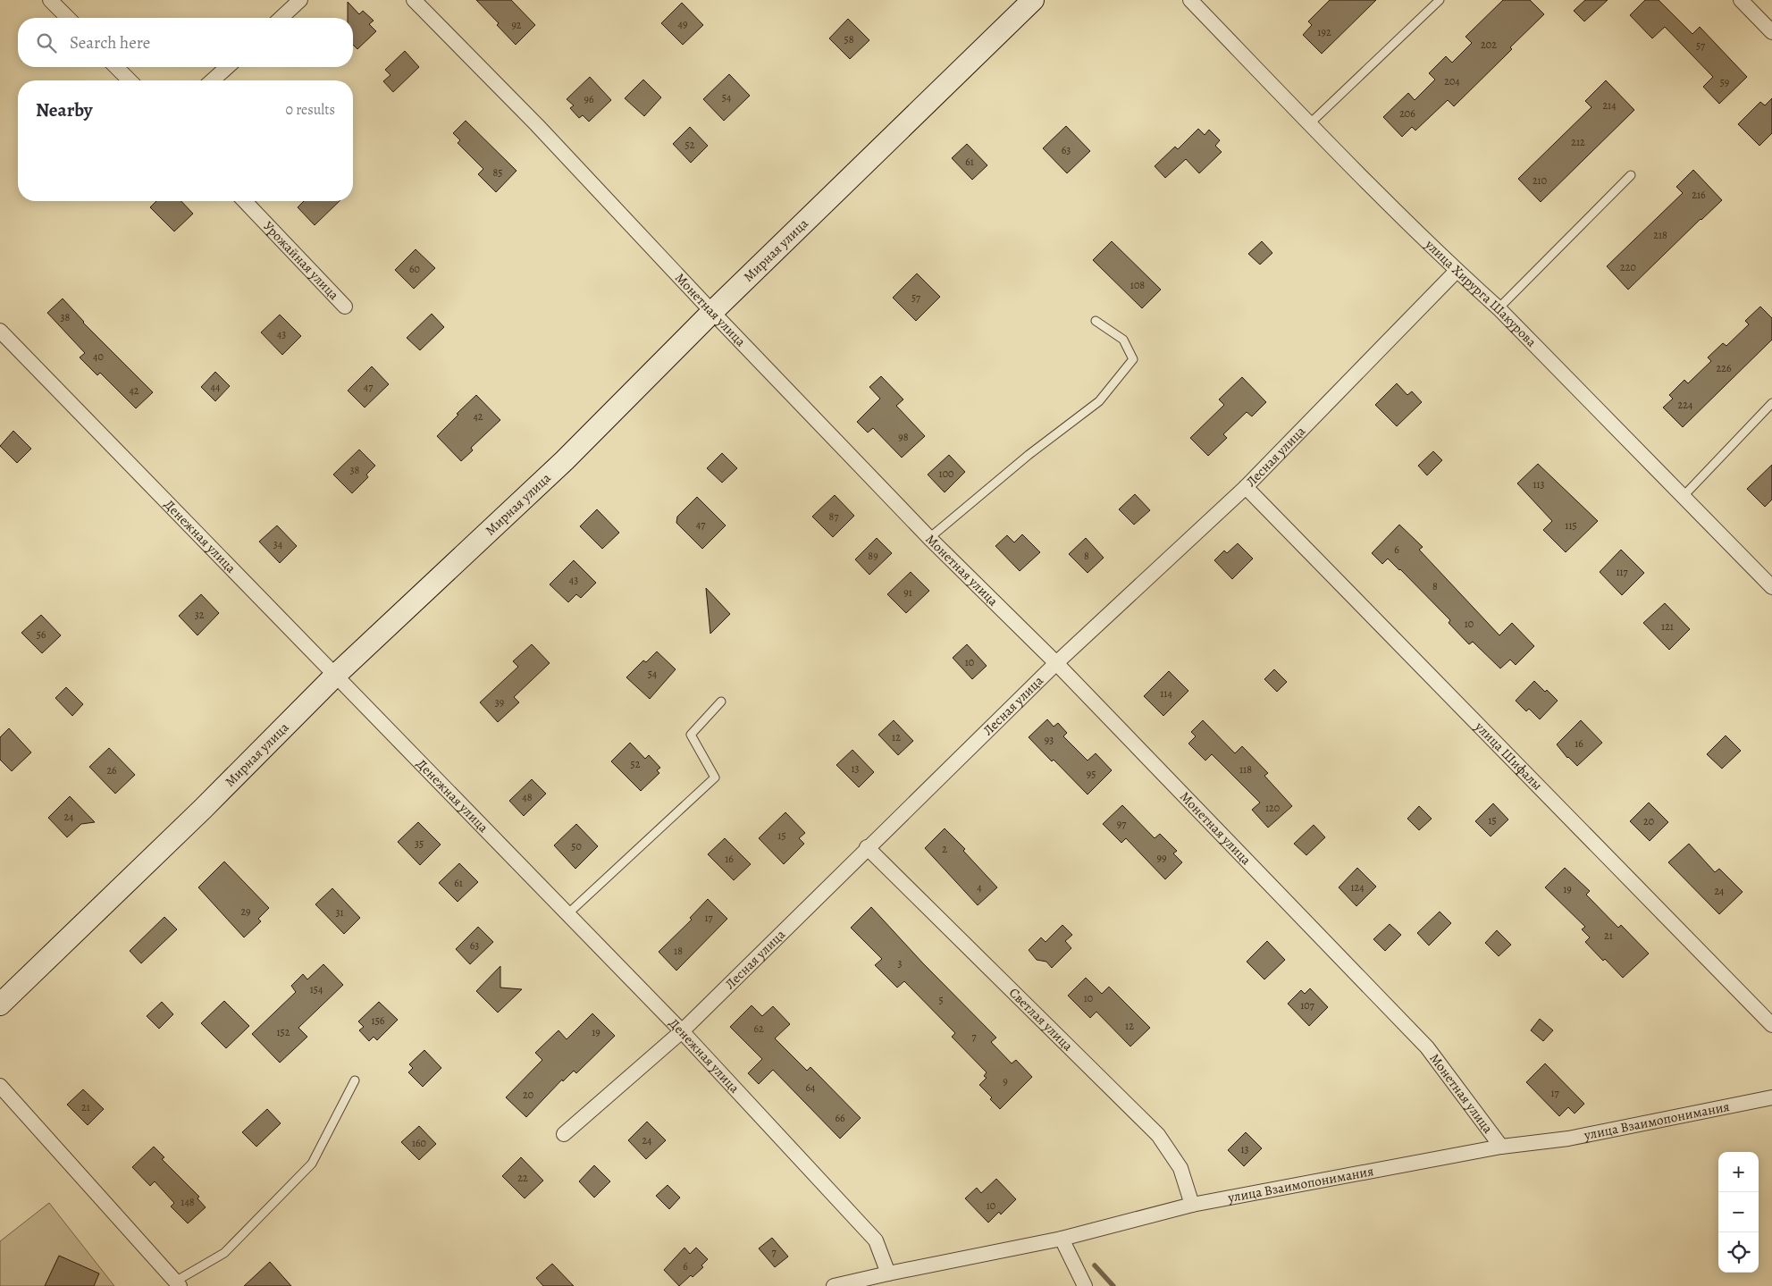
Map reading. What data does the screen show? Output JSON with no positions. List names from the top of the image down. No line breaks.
{"streets":{"street":["Мирная улица","Урожайная улица","улица Хирурга Шакурова","Монетная улица","Лесная улица","Денежная улица","улица Шифалы","Светлая улица","улица Взаимопонимания"]},"crossings":[["Мирная улица","Монетная улица"],["Мирная улица","Денежная улица"],["улица Хирурга Шакурова","Лесная улица"],["Монетная улица","Лесная улица"],["Монетная улица","улица Взаимопонимания"],["Лесная улица","Денежная улица"],["Лесная улица","улица Шифалы"],["Лесная улица","Светлая улица"],["Денежная улица","улица Взаимопонимания"],["Светлая улица","улица Взаимопонимания"]],"house_numbers":["49","92","192","58","202","57","204","59","54","96","214","206","212","52","63","61","85","210","216","218","220","60","108","57","38","43","40","226","44","47","42","224","42","98","38","100","113","87","47","115","34","6","89","8","117","43","8","91","32","10","121","56","10","54","114","39","12","93","16","52","13","118","26","95","48","120","24","15","20","97","15","35","50","2","99","16","61","4","124","19","24","29","31","17","21","63","18","3","154","10","5","107","156","12","62","152","19","7","9","64","17","20","21","66","24","160","13","22","148","10","7","6"],"page":{"search":"Search here","heading":["Nearby","0 results"],"map_buttons":["+","−"]}}
